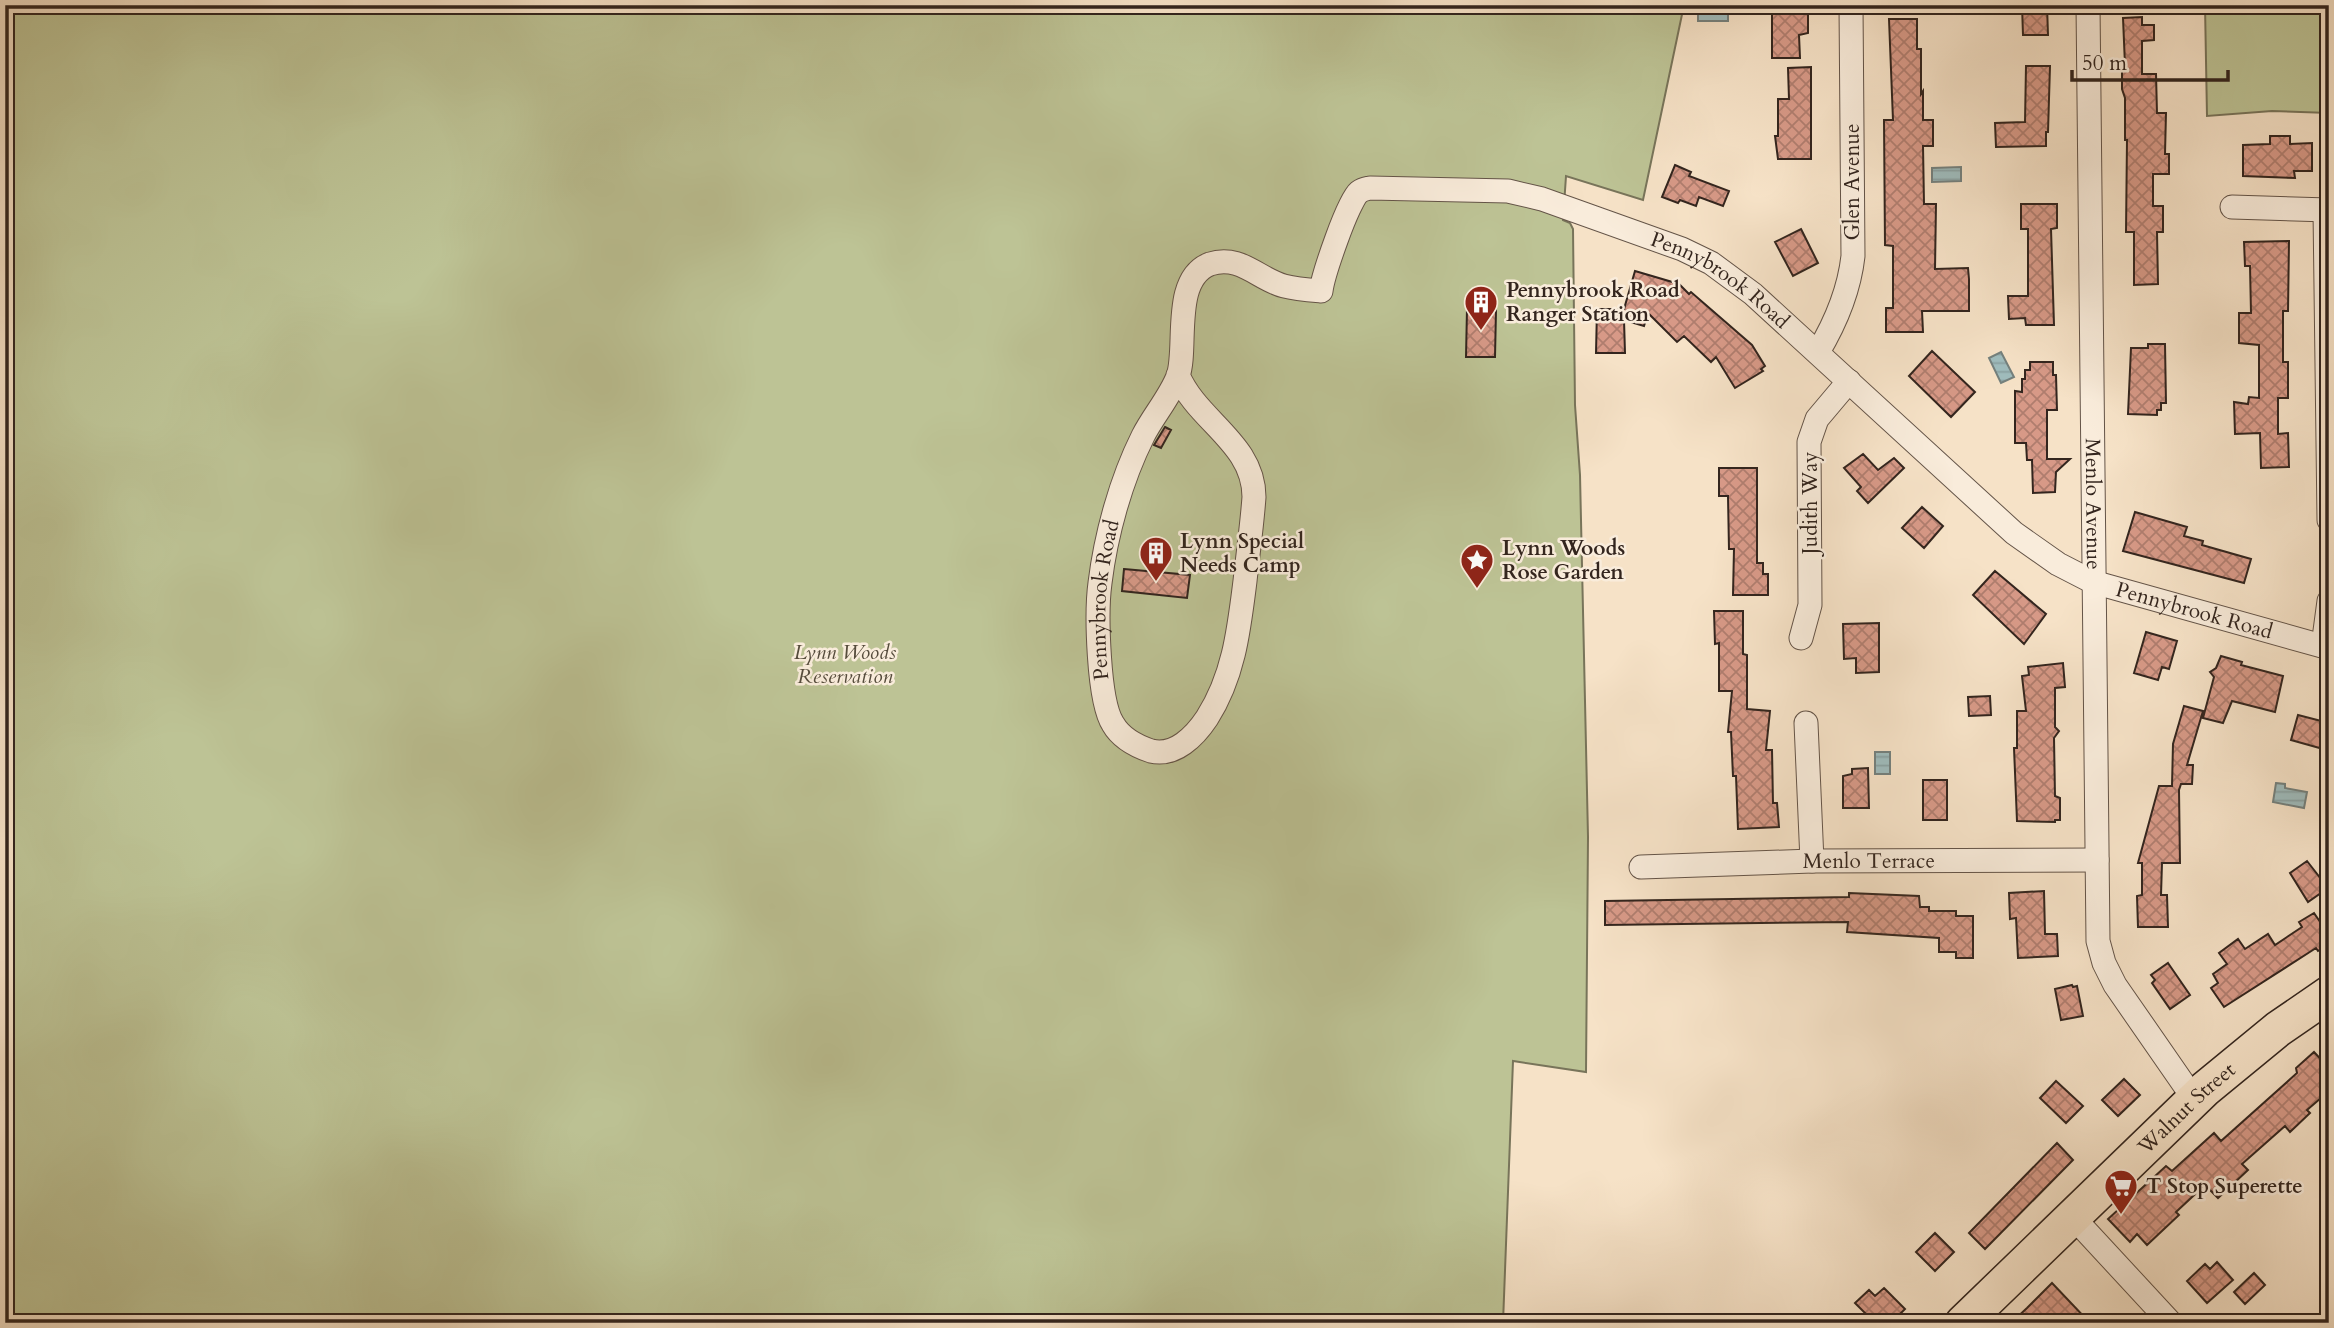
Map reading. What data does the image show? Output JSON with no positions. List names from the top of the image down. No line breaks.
{"streets":{"main road":["Walnut Street"],"street":["Glen Avenue","Pennybrook Road","Judith Way","Menlo Avenue","Menlo Terrace"]},"crossings":[["Glen Avenue","Pennybrook Road"],["Pennybrook Road","Judith Way"],["Pennybrook Road","Menlo Avenue"],["Menlo Avenue","Menlo Terrace"],["Menlo Avenue","Walnut Street"]],"parks":["Lynn Woods Reservation"],"places":{"building":["Pennybrook Road Ranger Station","Lynn Special Needs Camp"],"place":["Lynn Woods Rose Garden"],"supermarket":["T Stop Superette"]},"scale_bar":"50 m"}
